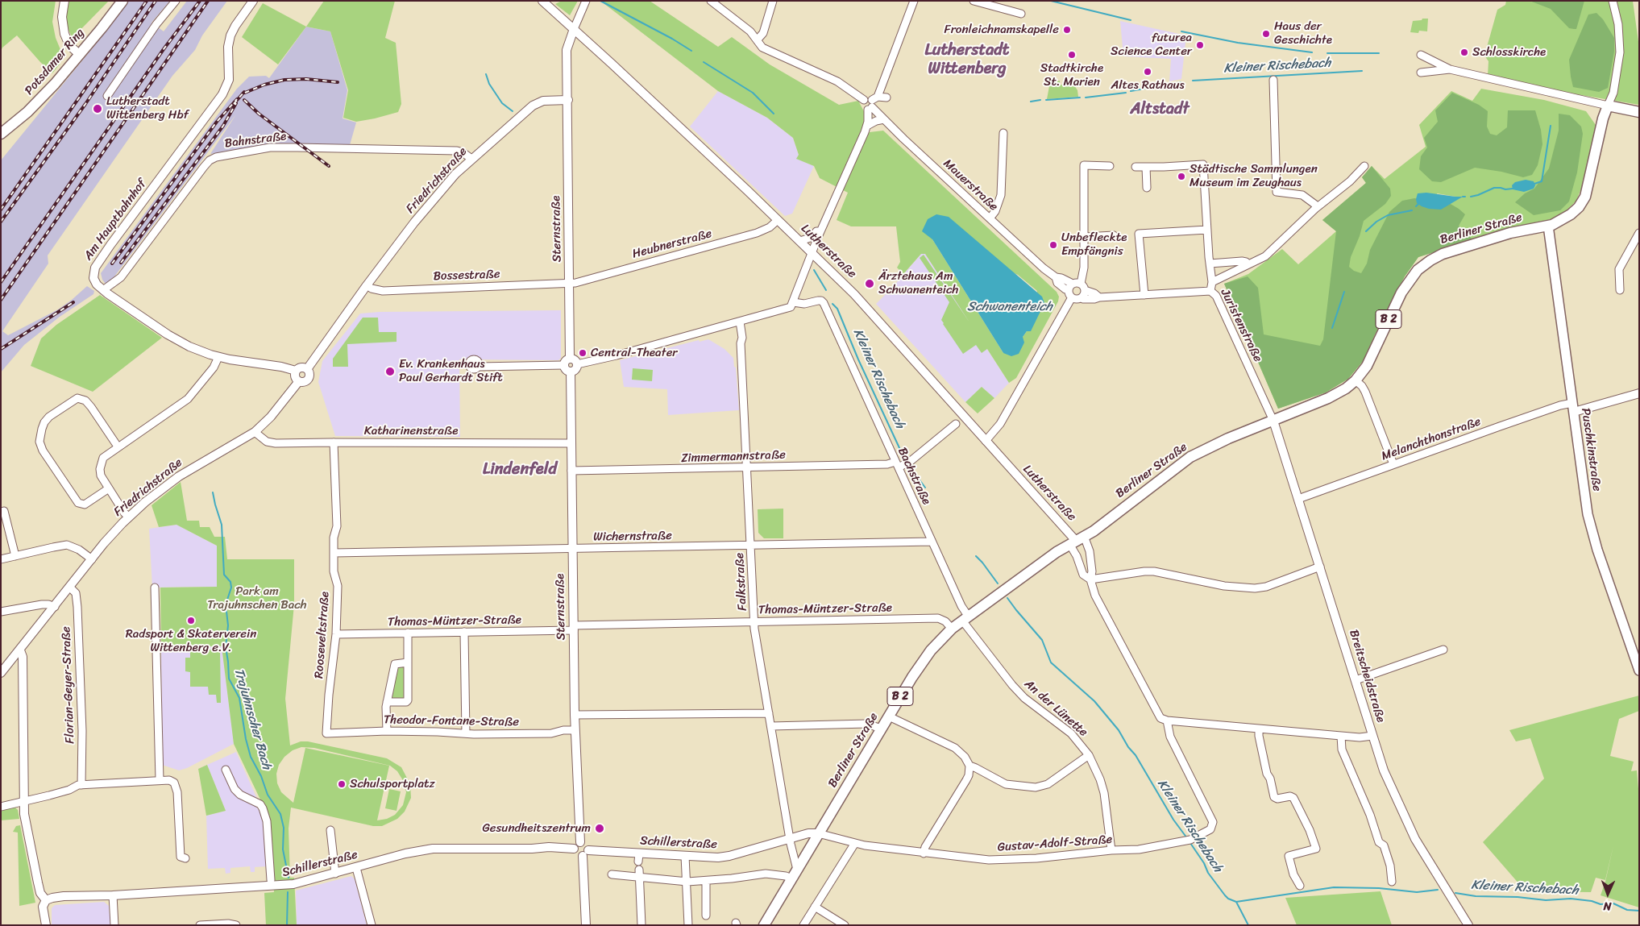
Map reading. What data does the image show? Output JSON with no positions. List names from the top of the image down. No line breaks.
{"streets":{"main road":["Potsdamer Ring","Berliner Straße","B 2","Puschkinstraße"],"street":["Bahnstraße","Friedrichstraße","Mauerstraße","Am Hauptbahnhof","Sternstraße","Heubnerstraße","Lutherstraße","Bossestraße","Juristenstraße","Katharinenstraße","Melanchthonstraße","Zimmermannstraße","Bachstraße","Wichernstraße","Falkstraße","Thomas-Müntzer-Straße","Rooseveltstraße","Breitscheidstraße","Florian-Geyer-Straße","An der Lünette","Theodor-Fontane-Straße","Schillerstraße","Gustav-Adolf-Straße"]},"crossings":[["Bahnstraße","Friedrichstraße"],["Bahnstraße","Am Hauptbahnhof"],["Friedrichstraße","Am Hauptbahnhof"],["Friedrichstraße","Sternstraße"],["Friedrichstraße","Bossestraße"],["Friedrichstraße","Katharinenstraße"],["Friedrichstraße","Florian-Geyer-Straße"],["Sternstraße","Heubnerstraße"],["Sternstraße","Bossestraße"],["Sternstraße","Katharinenstraße"],["Sternstraße","Zimmermannstraße"],["Sternstraße","Wichernstraße"],["Sternstraße","Thomas-Müntzer-Straße"],["Sternstraße","Theodor-Fontane-Straße"],["Sternstraße","Schillerstraße"],["Berliner Straße","Lutherstraße"],["Berliner Straße","Juristenstraße"],["Berliner Straße","Puschkinstraße"],["Berliner Straße","Bachstraße"],["Berliner Straße","Thomas-Müntzer-Straße"],["Berliner Straße","Breitscheidstraße"],["Berliner Straße","An der Lünette"],["Berliner Straße","Schillerstraße"],["Berliner Straße","Gustav-Adolf-Straße"],["Heubnerstraße","Lutherstraße"],["Heubnerstraße","Bossestraße"],["Juristenstraße","Breitscheidstraße"],["Katharinenstraße","Rooseveltstraße"],["Melanchthonstraße","Puschkinstraße"],["Melanchthonstraße","Breitscheidstraße"],["Zimmermannstraße","Bachstraße"],["Zimmermannstraße","Falkstraße"],["Bachstraße","Wichernstraße"],["Bachstraße","An der Lünette"],["Wichernstraße","Falkstraße"],["Wichernstraße","Rooseveltstraße"],["Falkstraße","Thomas-Müntzer-Straße"],["Falkstraße","Schillerstraße"],["Thomas-Müntzer-Straße","Rooseveltstraße"],["Rooseveltstraße","Theodor-Fontane-Straße"],["An der Lünette","Gustav-Adolf-Straße"],["Schillerstraße","Gustav-Adolf-Straße"]],"districts":["Lutherstadt Wittenberg","Altstadt","Lindenfeld"],"water":["Kleiner Rischebach","Schwanenteich","Trajuhnscher Bach"],"parks":["Park am Trajuhnschen Bach"],"places":["Fronleichnamskapelle","Haus der Geschichte","futurea Science Center","Schlosskirche","Stadtkirche St. Marien","Altes Rathaus","Lutherstadt Wittenberg Hbf","Städtische Sammlungen Museum im Zeughaus","Unbefleckte Empfängnis","Ärztehaus Am Schwanenteich","Central-Theater","Ev. Krankenhaus Paul Gerhardt Stift","Radsport & Skaterverein Wittenberg e.V.","Schulsportplatz","Gesundheitszentrum"],"north":"bottom"}
